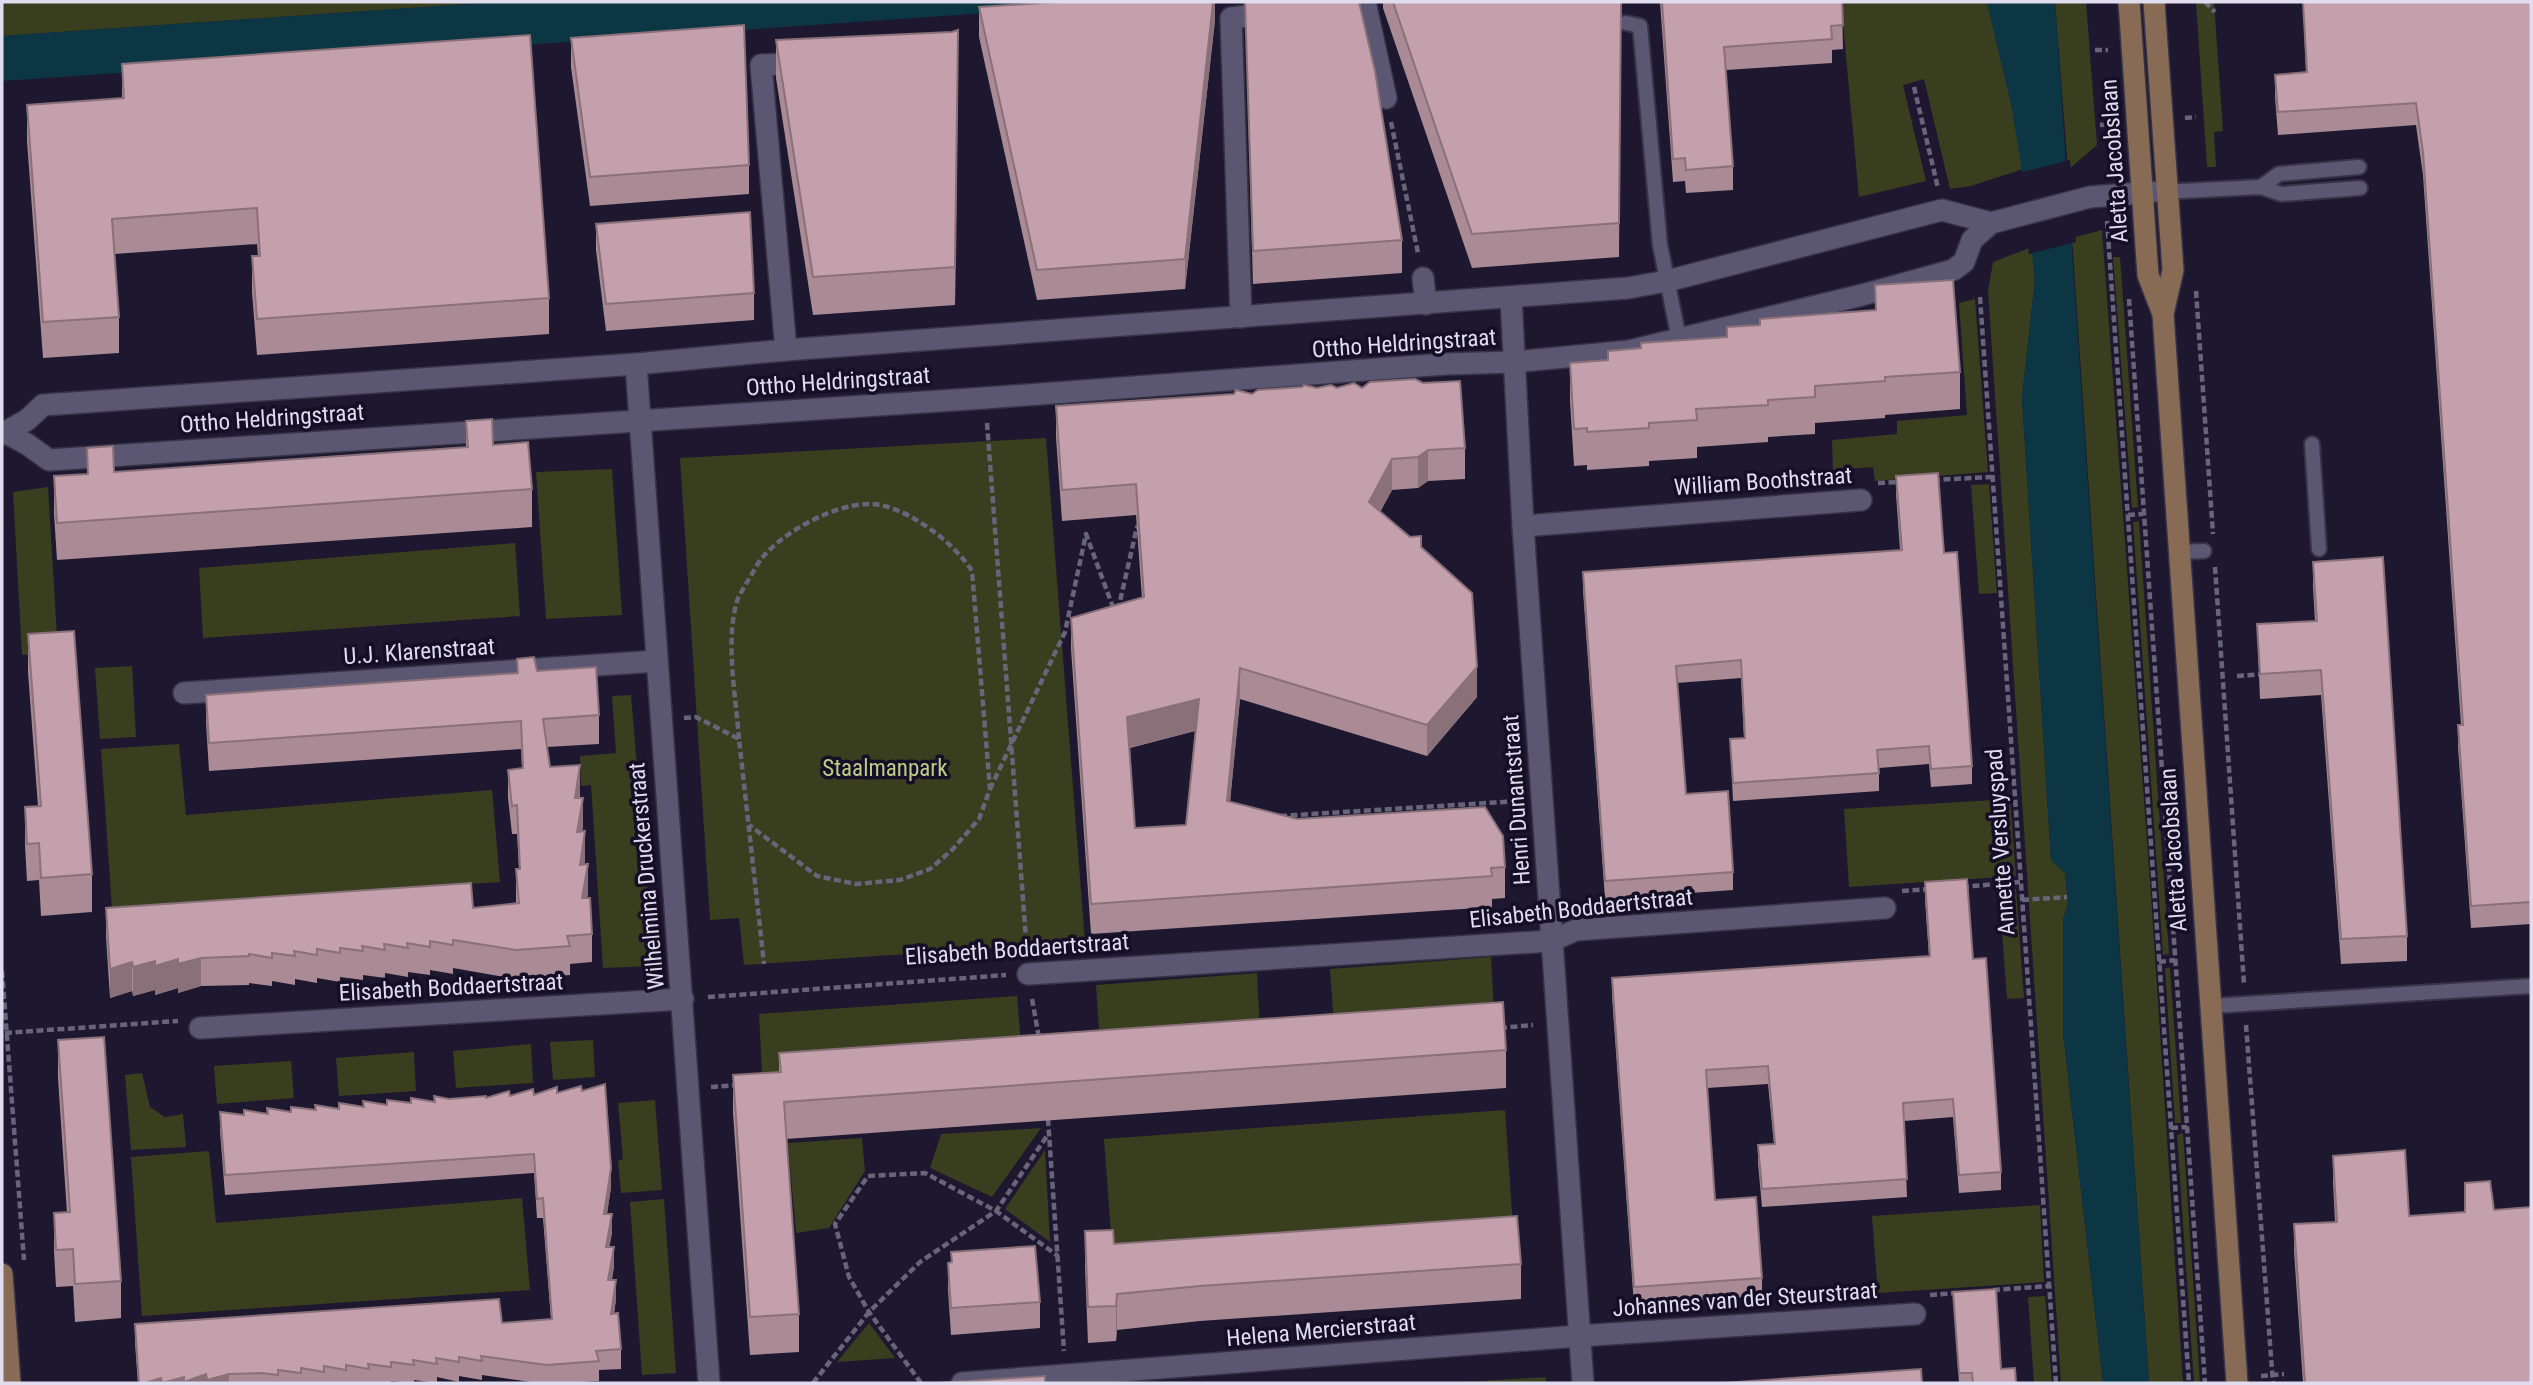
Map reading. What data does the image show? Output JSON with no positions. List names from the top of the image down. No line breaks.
{"streets":{"street":["Aletta Jacobslaan","Ottho Heldringstraat","William Boothstraat","U.J. Klarenstraat","Henri Dunantstraat","Wilhelmina Druckerstraat","Elisabeth Boddaertstraat","Johannes van der Steurstraat","Helena Mercierstraat"],"path":["Annette Versluyspad"]},"crossings":[["Aletta Jacobslaan","Ottho Heldringstraat"],["Ottho Heldringstraat","Henri Dunantstraat"],["Ottho Heldringstraat","Wilhelmina Druckerstraat"],["William Boothstraat","Henri Dunantstraat"],["U.J. Klarenstraat","Wilhelmina Druckerstraat"],["Henri Dunantstraat","Elisabeth Boddaertstraat"],["Henri Dunantstraat","Johannes van der Steurstraat"],["Henri Dunantstraat","Helena Mercierstraat"],["Wilhelmina Druckerstraat","Elisabeth Boddaertstraat"],["Johannes van der Steurstraat","Helena Mercierstraat"]],"parks":["Staalmanpark"]}
